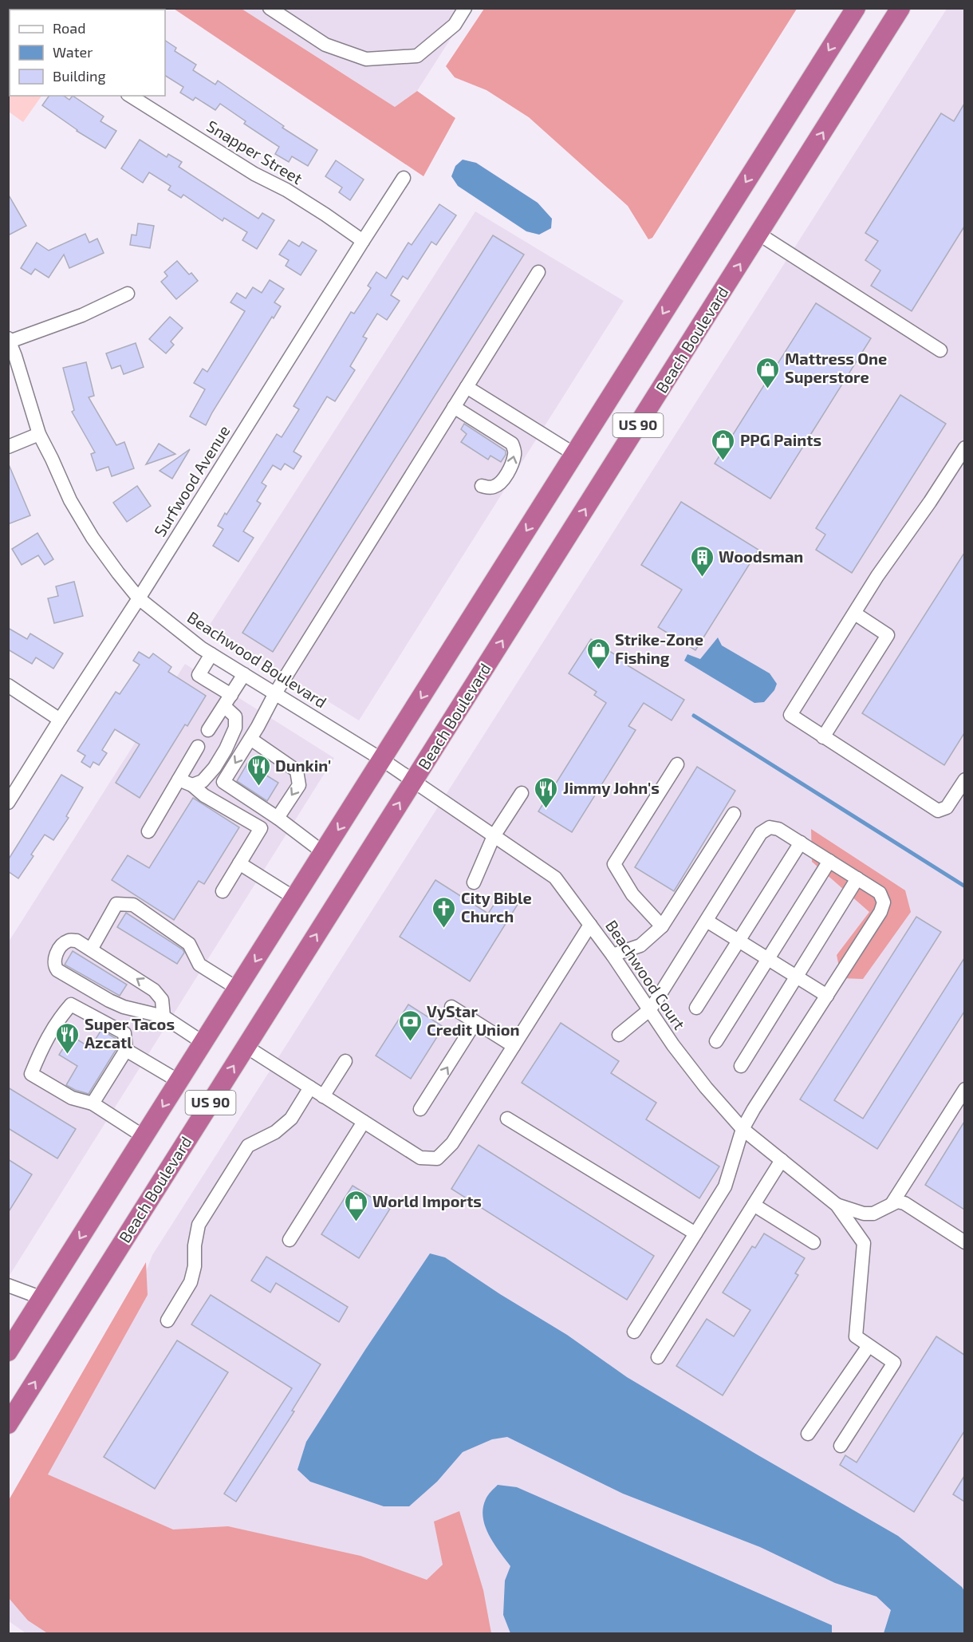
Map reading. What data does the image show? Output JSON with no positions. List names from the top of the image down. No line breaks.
{"streets":{"highway":["Beach Boulevard","US 90"],"street":["Snapper Street","Surfwood Avenue","Beachwood Boulevard","Beachwood Court"]},"crossings":[["Snapper Street","Surfwood Avenue"],["Beach Boulevard","Beachwood Boulevard"],["Beach Boulevard","Beachwood Court"],["US 90","Beachwood Boulevard"],["Surfwood Avenue","Beachwood Boulevard"],["Beachwood Boulevard","Beachwood Court"]],"places":{"shop":["Mattress One Superstore","PPG Paints","Strike-Zone Fishing","World Imports"],"building":["Woodsman"],"restaurant":["Dunkin'","Jimmy John's","Super Tacos Azcatl"],"church":["City Bible Church"],"bank":["VyStar Credit Union"]},"legend":["Road","Water","Building"]}
